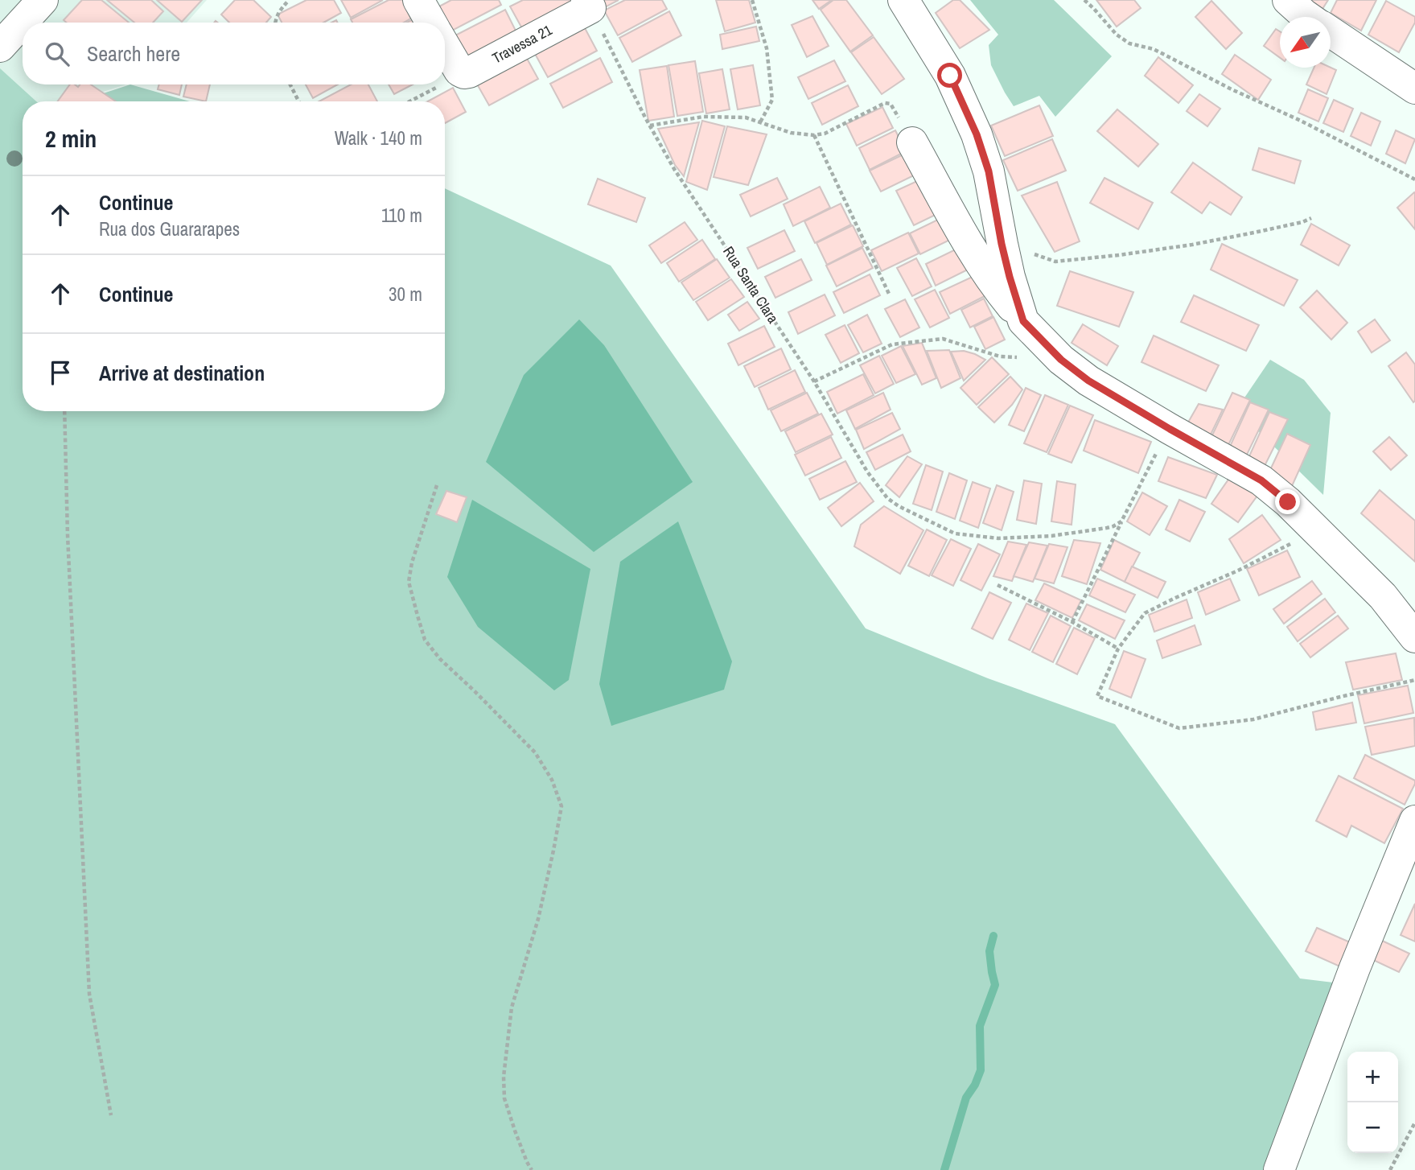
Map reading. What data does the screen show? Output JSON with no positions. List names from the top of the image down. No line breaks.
{"streets":{"street":["Travessa 21"],"path":["Rua Santa Clara"]},"crossings":[["Travessa 21","Rua Santa Clara"]],"north":"bottom left","page":{"search":"Search here","heading":["2 min","Walk · 140 m"],"list":[["Continue","Rua dos Guararapes","110 m"],["Continue","30 m"],"Arrive at destination"],"map_buttons":["+","−"]}}
